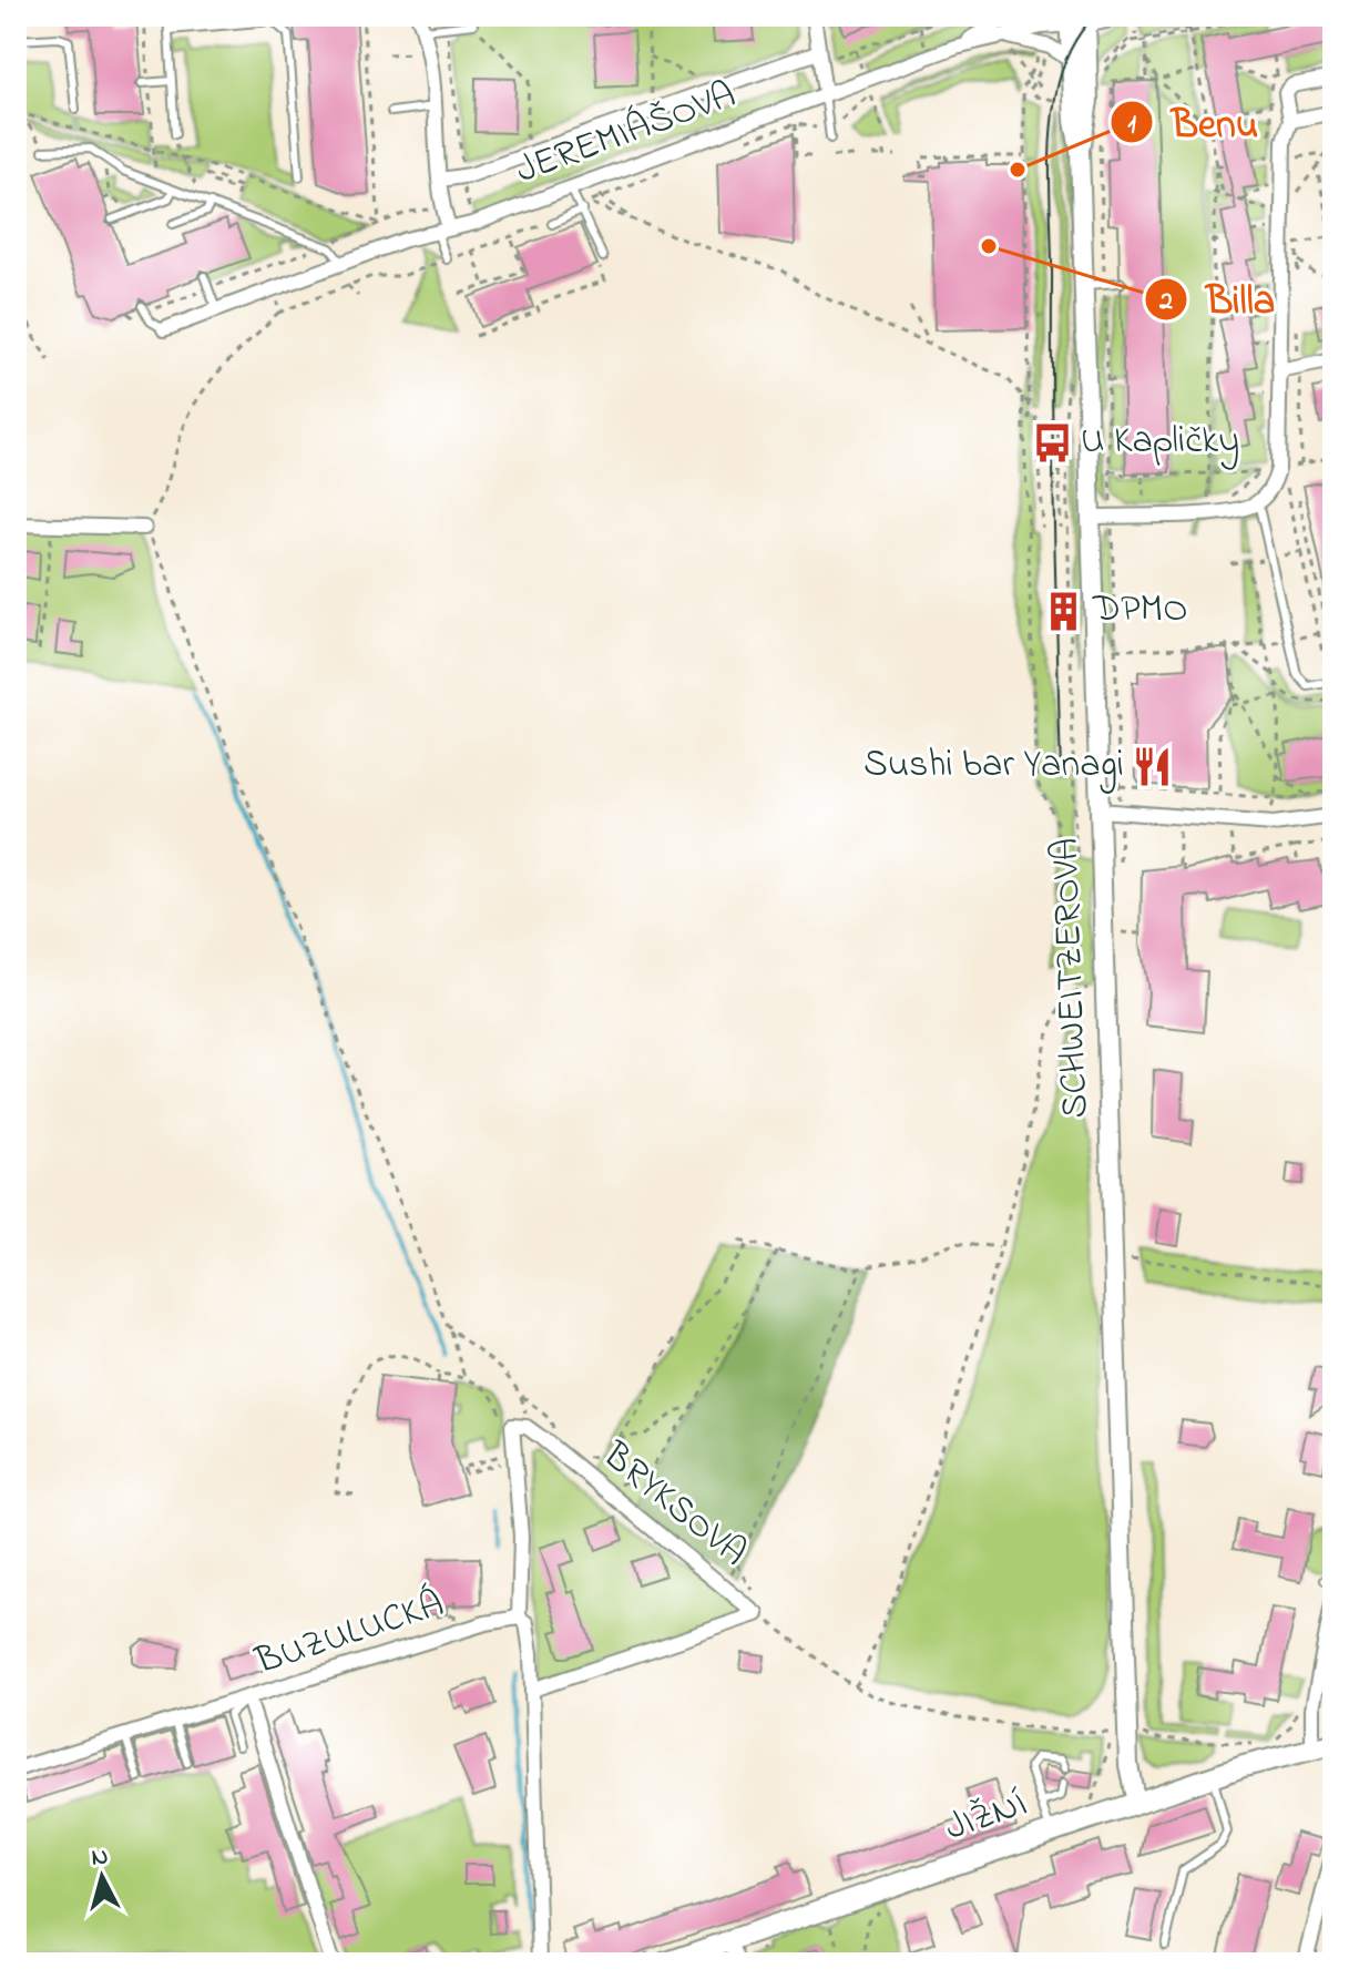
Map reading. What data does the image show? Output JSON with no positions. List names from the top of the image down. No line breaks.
{"streets":{"main road":["JIŽNÍ"],"street":["JEREMIÁŠOVA","SCHWEITZEROVA","BRYKSOVA","BUZULUCKÁ"]},"crossings":[["JEREMIÁŠOVA","SCHWEITZEROVA"],["SCHWEITZEROVA","JIŽNÍ"]],"places":{"other":["Benu","Billa"],"bus stop":["U Kapličky"],"building":["DPMO"],"restaurant":["Sushi bar Yanagi"]},"north":"top"}
